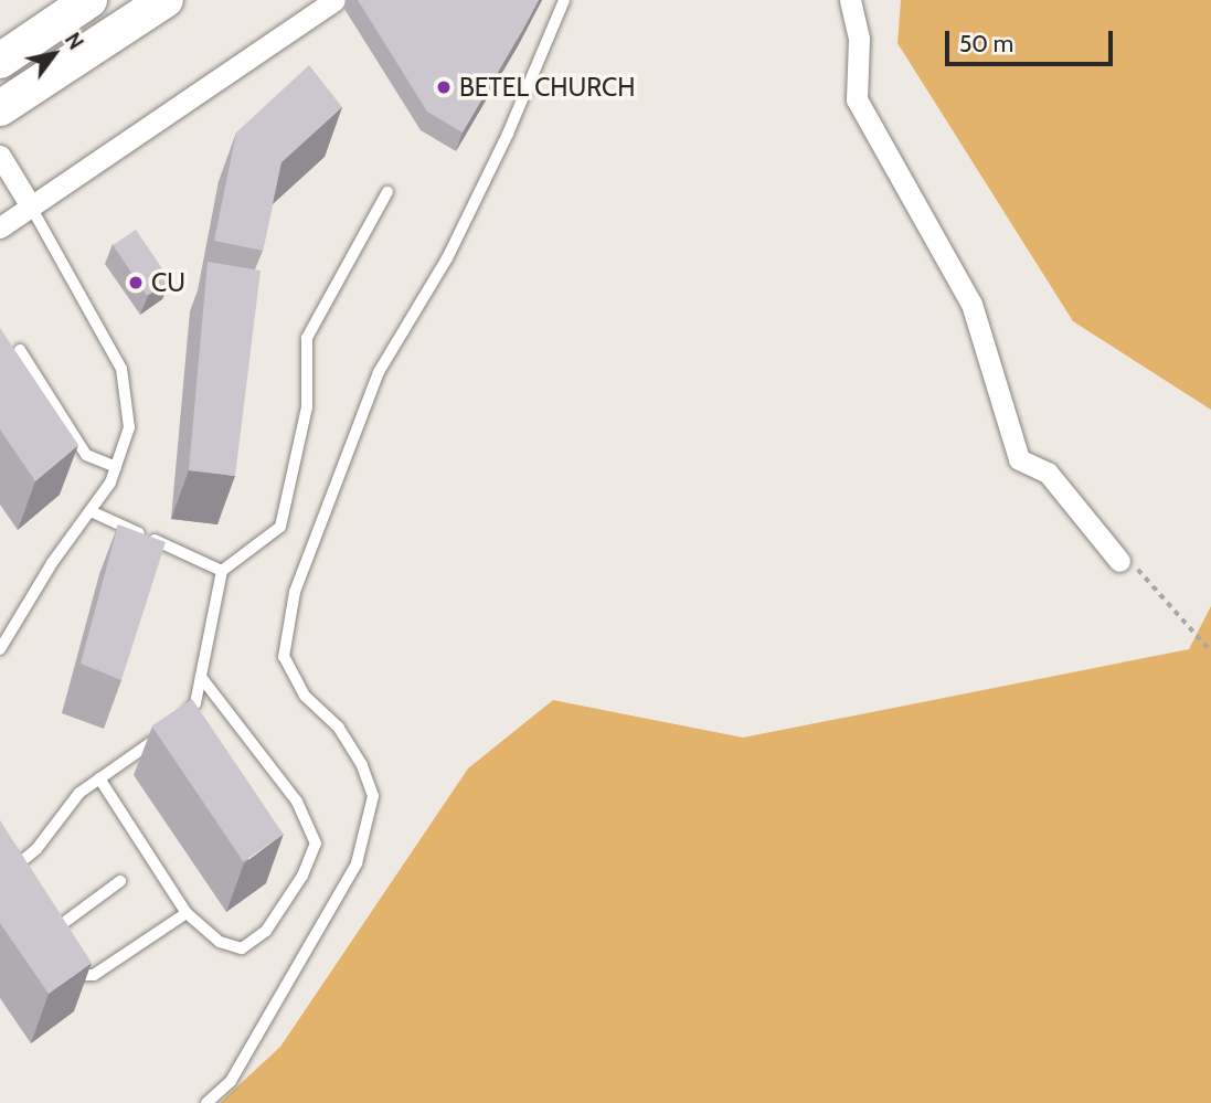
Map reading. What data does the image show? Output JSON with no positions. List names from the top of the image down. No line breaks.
{"places":["BETEL CHURCH","CU"],"scale_bar":"50 m","north":"top right"}
